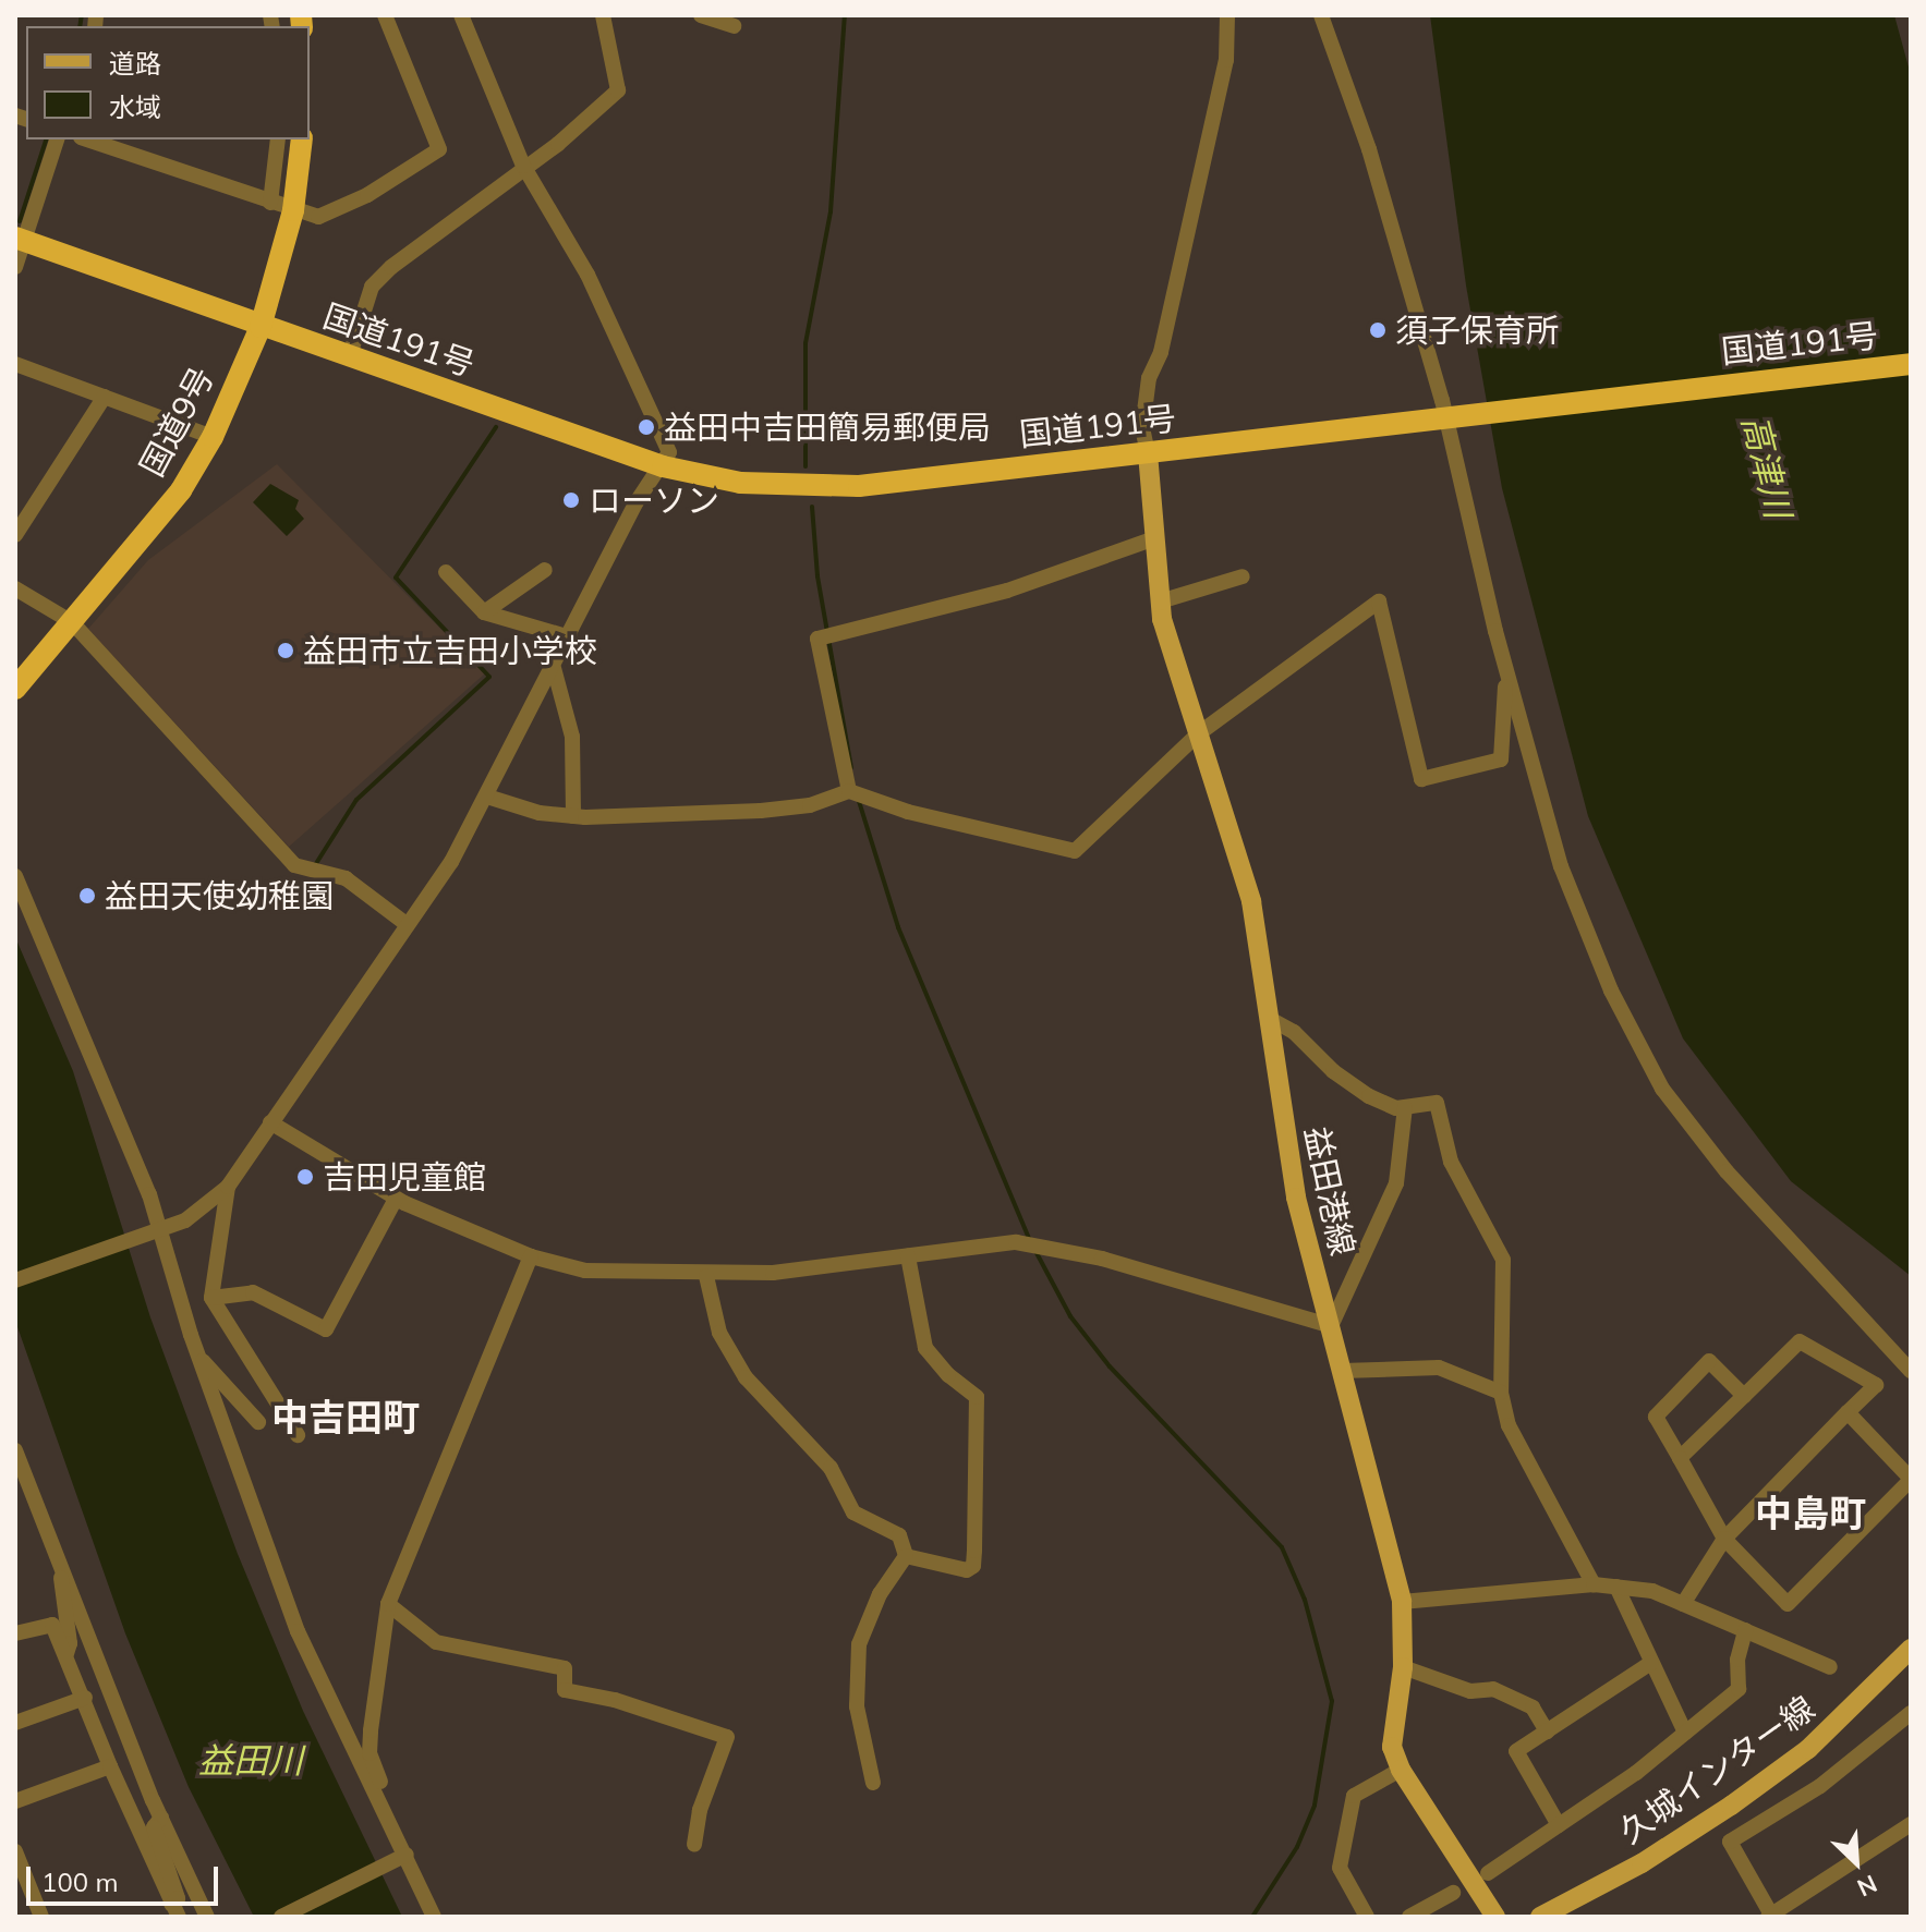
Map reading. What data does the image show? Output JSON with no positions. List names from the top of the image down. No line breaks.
{"streets":{"highway":["国道191号","国道9号"],"main road":["益田港線","久城インター線"]},"crossings":[["国道191号","国道9号"],["国道191号","益田港線"]],"districts":["中吉田町","中島町"],"water":["高津川","益田川"],"places":["須子保育所","益田中吉田簡易郵便局","ローソン","益田市立吉田小学校","益田天使幼稚園","吉田児童館"],"legend":["道路","水域"],"scale_bar":"100 m","north":"bottom right"}
